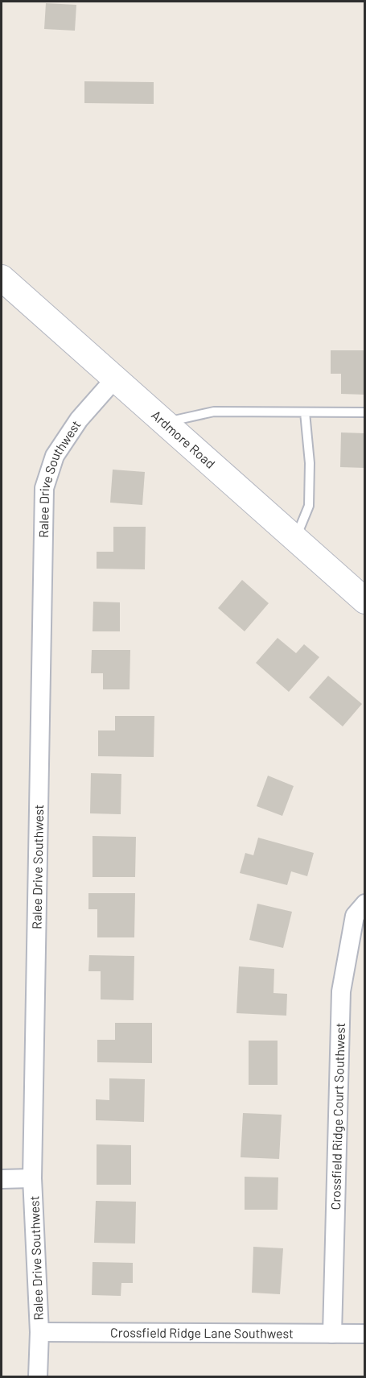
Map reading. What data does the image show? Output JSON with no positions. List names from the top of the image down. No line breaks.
{"streets":{"street":["Ardmore Road","Ralee Drive Southwest","Crossfield Ridge Court Southwest","Crossfield Ridge Lane Southwest"]},"crossings":[["Ardmore Road","Ralee Drive Southwest"],["Ralee Drive Southwest","Crossfield Ridge Lane Southwest"],["Crossfield Ridge Court Southwest","Crossfield Ridge Lane Southwest"]]}
